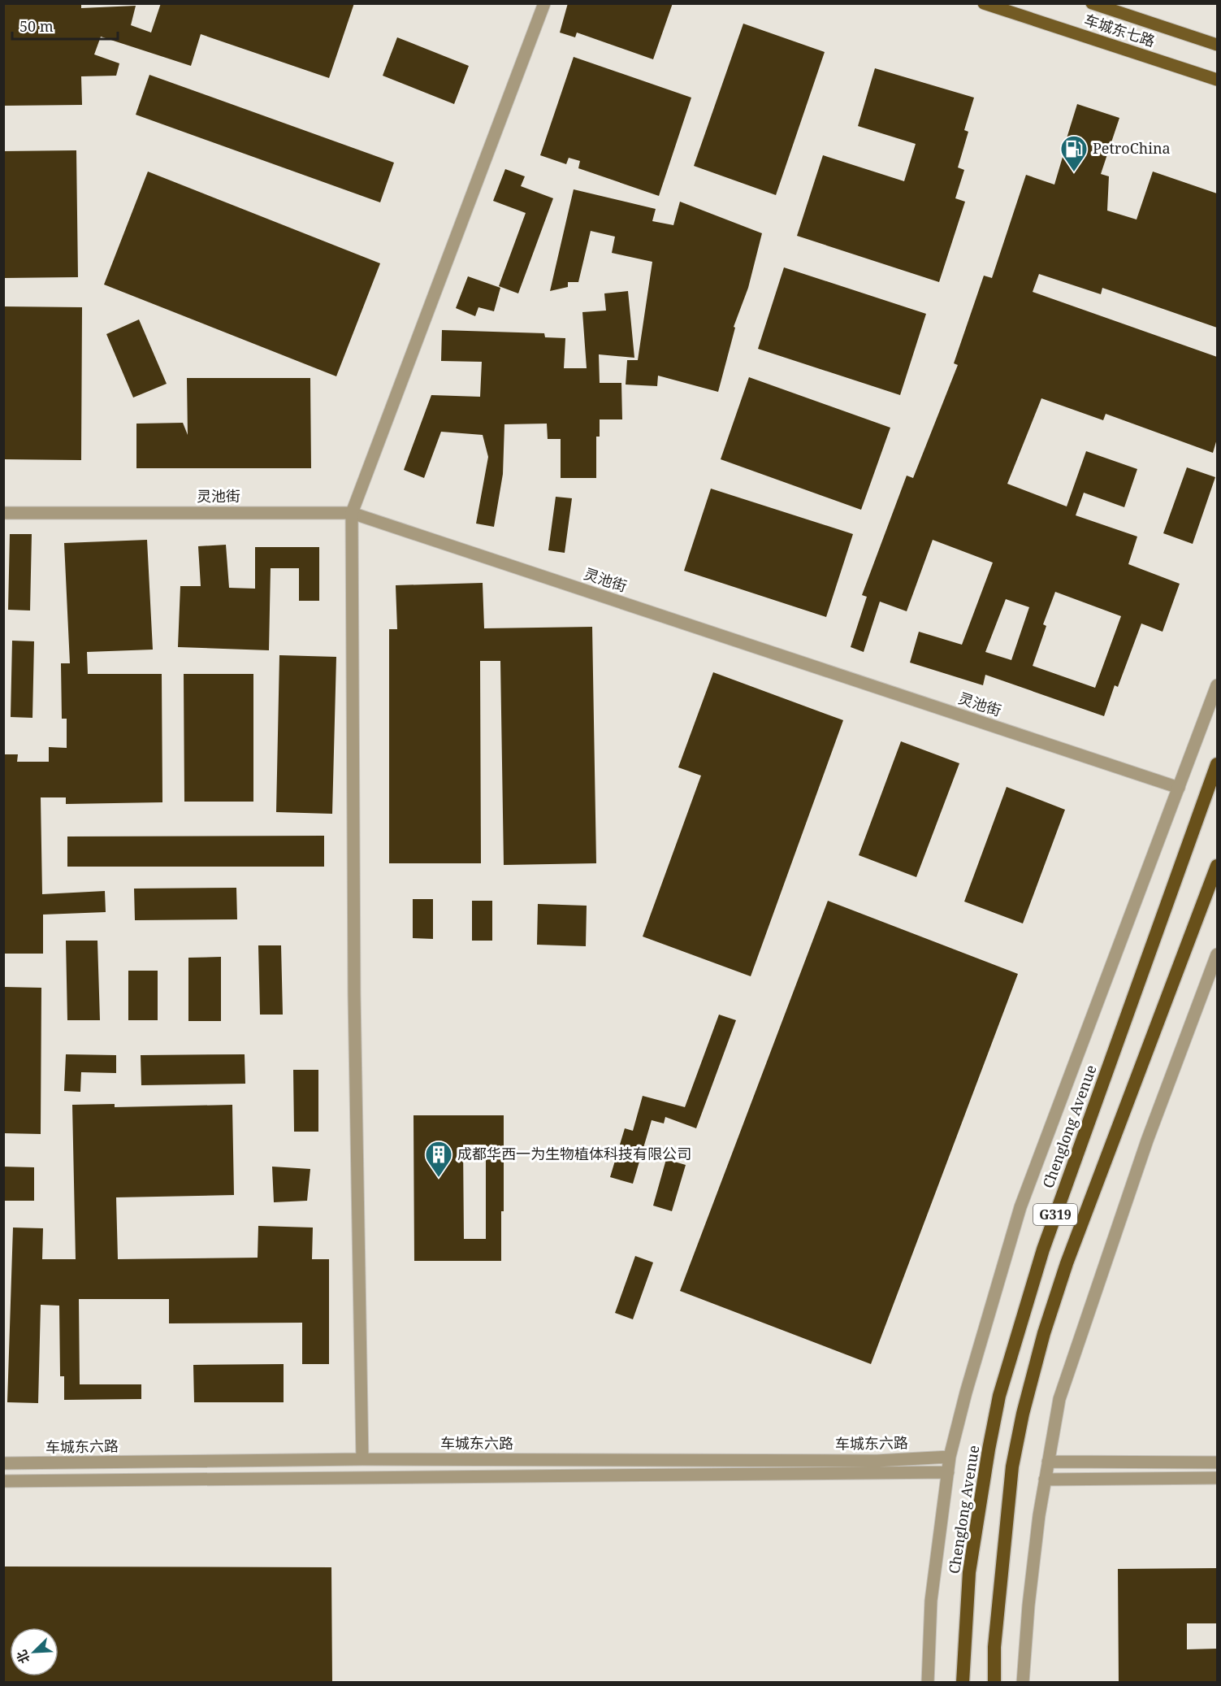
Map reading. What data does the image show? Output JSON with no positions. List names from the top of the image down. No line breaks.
{"streets":{"highway":["Chenglong Avenue","G319"],"main road":["车城东七路"],"street":["灵池街","车城东六路"]},"places":{"fuel station":["PetroChina"],"building":["成都华西一为生物植体科技有限公司"]},"scale_bar":"50 m","north":"bottom left"}
